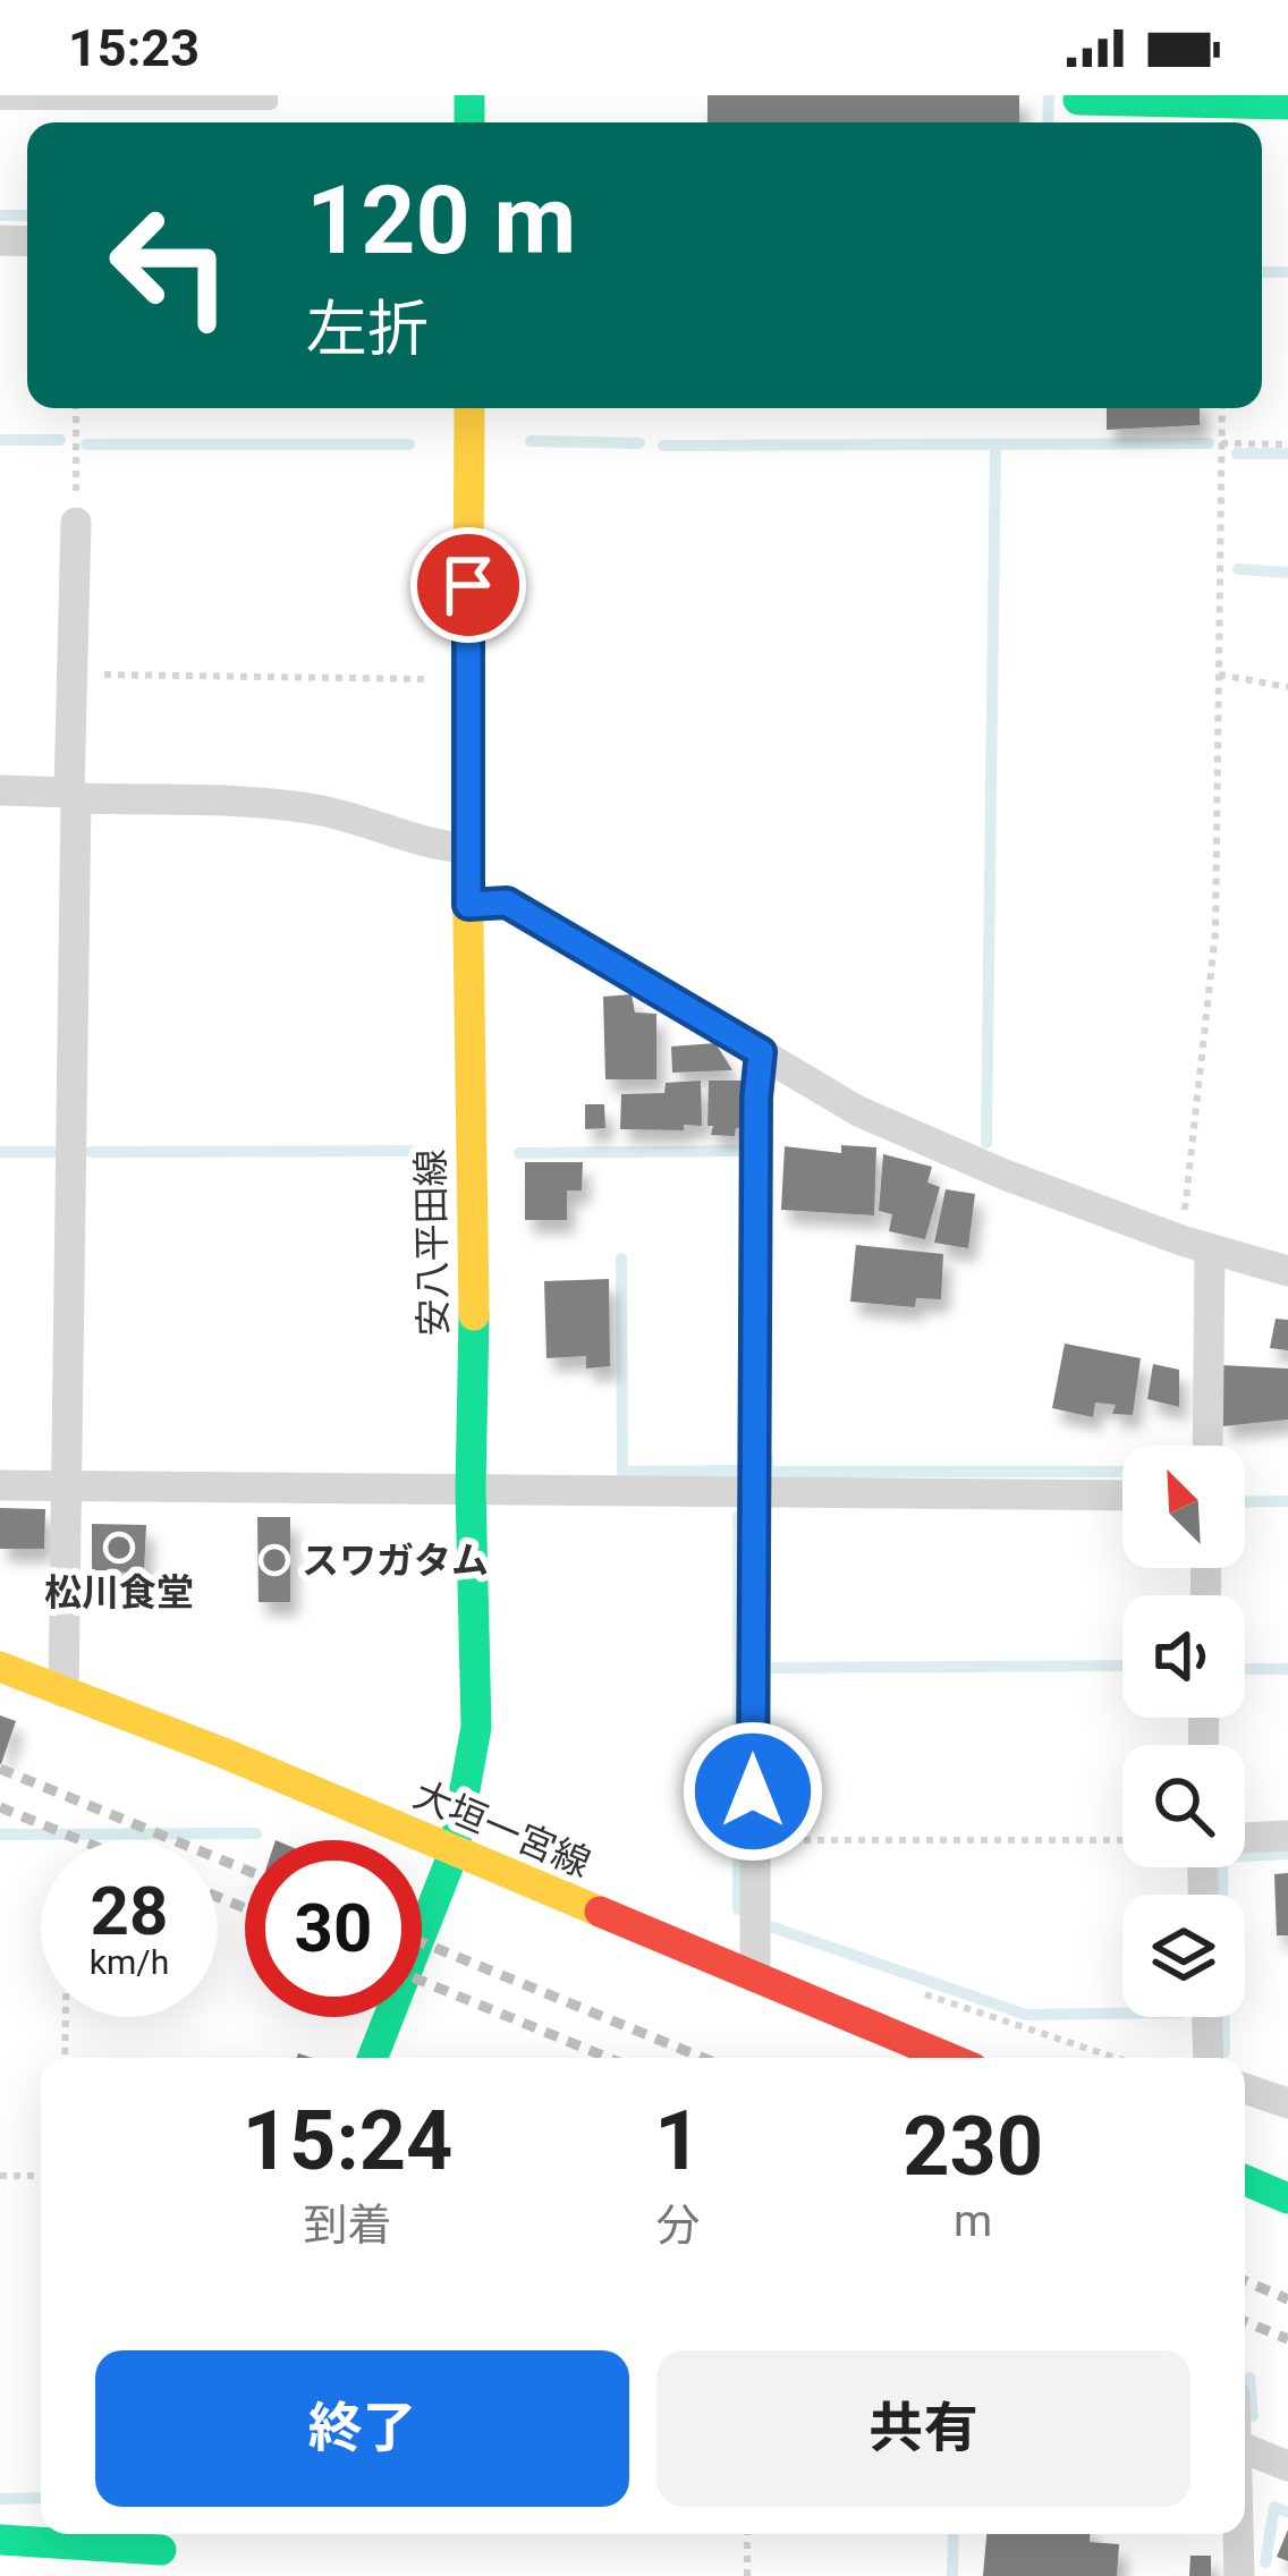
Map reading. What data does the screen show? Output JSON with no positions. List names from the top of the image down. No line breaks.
{"streets":{"main road":["安八平田線","大垣一宮線"]},"crossings":[["安八平田線","大垣一宮線"]],"places":["松川食堂","スワガタム"],"north":"top left","page":{"status":"15:23","turn":["120 m","左折"],"speed":"28 km/h","limit":"30","eta":["15:24","到着","1","分","230","m"],"buttons":["終了","共有"]}}
